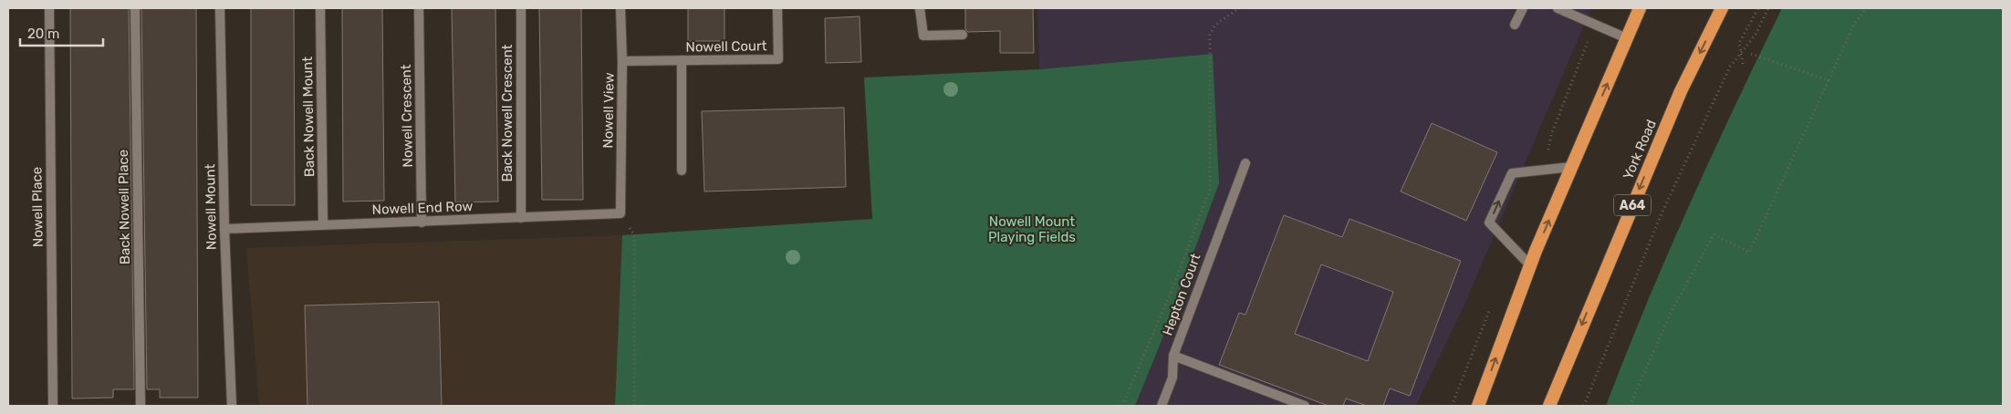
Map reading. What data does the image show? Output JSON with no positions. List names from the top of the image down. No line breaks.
{"streets":{"highway":["York Road","A64"],"street":["Nowell Court","Nowell View","Back Nowell Crescent","Nowell Crescent","Back Nowell Mount","Nowell Place","Back Nowell Place","Nowell Mount","Nowell End Row","Hepton Court"]},"crossings":[["Nowell Court","Nowell View"],["Nowell View","Nowell End Row"],["Back Nowell Crescent","Nowell End Row"],["Nowell Crescent","Nowell End Row"],["Back Nowell Mount","Nowell End Row"],["Nowell Mount","Nowell End Row"]],"parks":["Nowell Mount Playing Fields"],"scale_bar":"20 m"}
